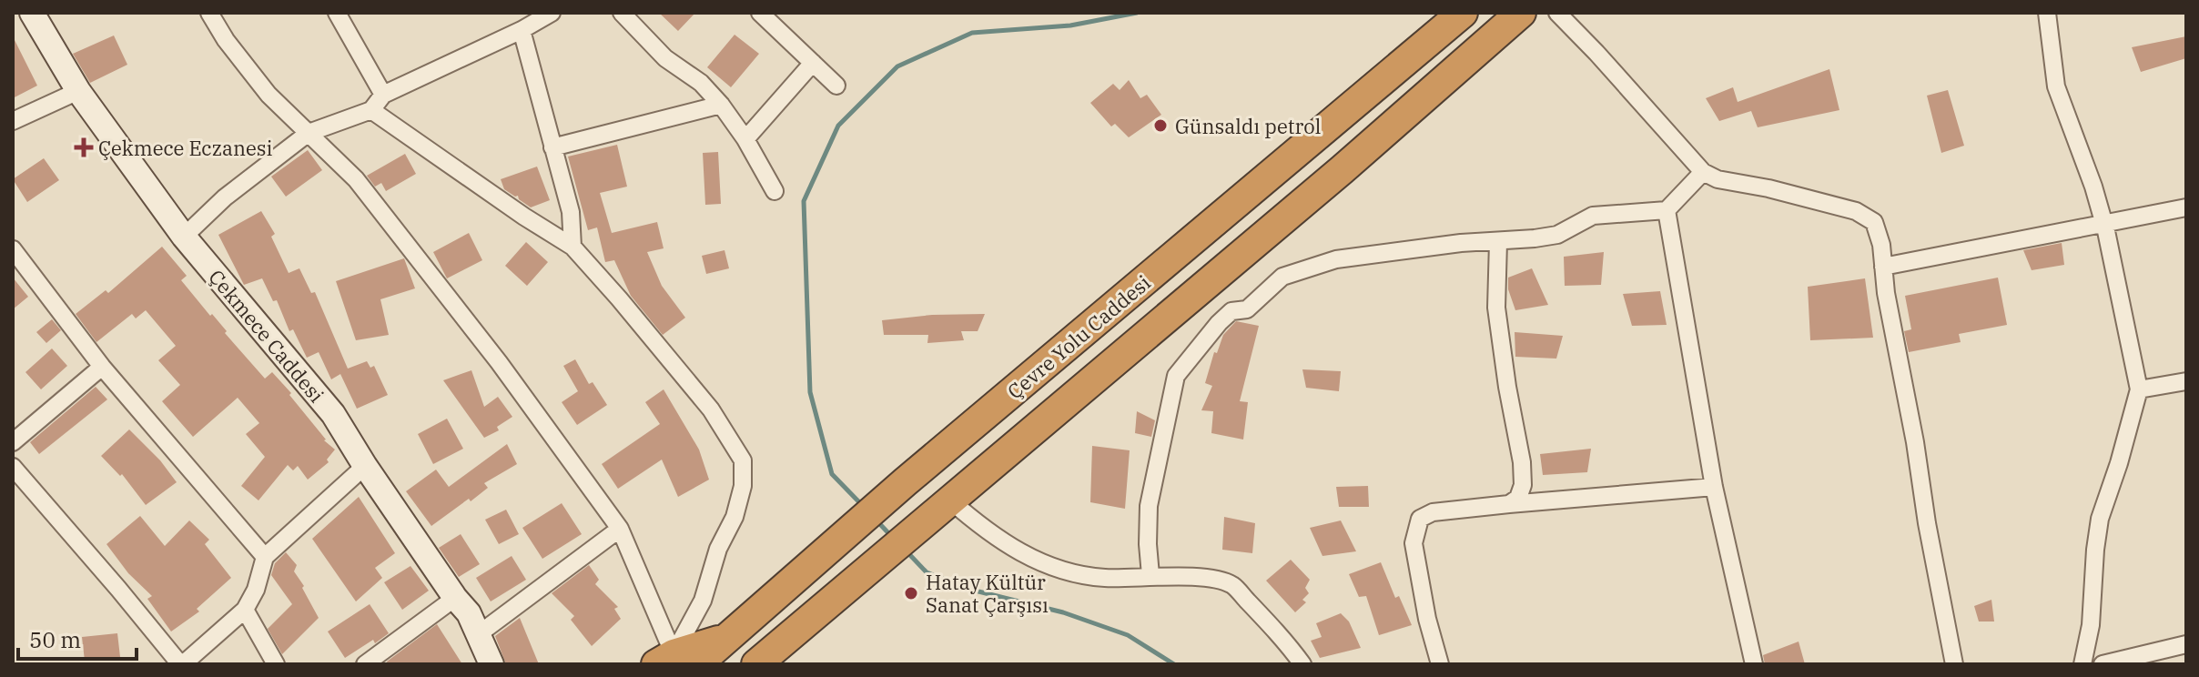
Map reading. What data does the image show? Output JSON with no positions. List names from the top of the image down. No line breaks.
{"streets":{"highway":["Çevre Yolu Caddesi"],"main road":["Çekmece Caddesi"]},"places":{"other":["Günsaldı petrol","Hatay Kültür Sanat Çarşısı"],"health":["Çekmece Eczanesi"]},"scale_bar":"50 m"}
